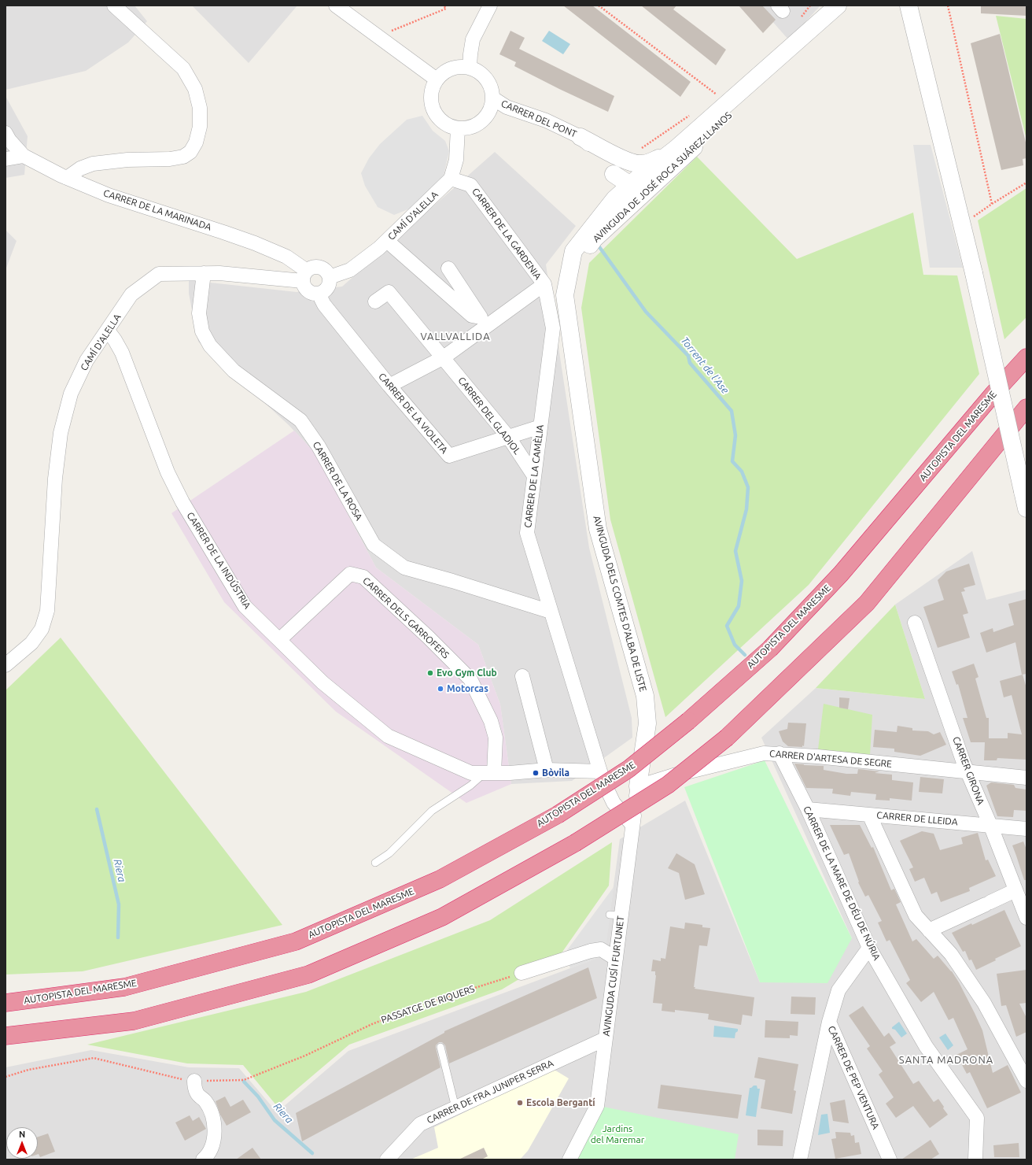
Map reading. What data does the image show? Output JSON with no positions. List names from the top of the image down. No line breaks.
{"streets":{"highway":["AUTOPISTA DEL MARESME"],"street":["CARRER DEL PONT","AVINGUDA DE JOSÉ ROCA SUÁREZ-LLANOS","CARRER DE LA MARINADA","CAMÍ D'ALELLA","CARRER DE LA GARDENIA","CARRER DE LA VIOLETA","CARRER DEL GLADIOL","CARRER DE LA CAMÈLIA","CARRER DE LA ROSA","CARRER DE LA INDÚSTRIA","AVINGUDA DELS COMTES D'ALBA DE LISTE","CARRER DELS GARROFERS","CARRER D'ARTESA DE SEGRE","CARRER GIRONA","CARRER DE LLEIDA","CARRER DE LA MARE DE DÉU DE NÚRIA","AVINGUDA CUSÍ I FURTUNET","CARRER DE PEP VENTURA","CARRER DE FRA JUNIPER SERRA"],"path":["PASSATGE DE RIQUERS"]},"crossings":[["CARRER DEL PONT","CAMÍ D'ALELLA"],["AVINGUDA DE JOSÉ ROCA SUÁREZ-LLANOS","AVINGUDA DELS COMTES D'ALBA DE LISTE"],["CARRER DE LA MARINADA","CAMÍ D'ALELLA"],["CARRER DE LA MARINADA","CARRER DE LA VIOLETA"],["CAMÍ D'ALELLA","CARRER DE LA GARDENIA"],["CAMÍ D'ALELLA","CARRER DE LA VIOLETA"],["CAMÍ D'ALELLA","CARRER DE LA ROSA"],["CAMÍ D'ALELLA","CARRER DE LA INDÚSTRIA"],["CARRER DE LA GARDENIA","CARRER DE LA CAMÈLIA"],["CARRER DE LA VIOLETA","CARRER DEL GLADIOL"],["CARRER DE LA VIOLETA","CARRER DE LA CAMÈLIA"],["CARRER DEL GLADIOL","CARRER DE LA CAMÈLIA"],["CARRER DE LA CAMÈLIA","CARRER DE LA ROSA"],["CARRER DE LA CAMÈLIA","CARRER DE LA INDÚSTRIA"],["CARRER DE LA CAMÈLIA","AVINGUDA CUSÍ I FURTUNET"],["CARRER DE LA INDÚSTRIA","CARRER DELS GARROFERS"],["AVINGUDA DELS COMTES D'ALBA DE LISTE","CARRER D'ARTESA DE SEGRE"],["AVINGUDA DELS COMTES D'ALBA DE LISTE","AVINGUDA CUSÍ I FURTUNET"],["CARRER D'ARTESA DE SEGRE","CARRER GIRONA"],["CARRER D'ARTESA DE SEGRE","CARRER DE LA MARE DE DÉU DE NÚRIA"],["CARRER D'ARTESA DE SEGRE","AVINGUDA CUSÍ I FURTUNET"],["CARRER GIRONA","CARRER DE LLEIDA"],["CARRER DE LLEIDA","CARRER DE LA MARE DE DÉU DE NÚRIA"],["CARRER DE LA MARE DE DÉU DE NÚRIA","CARRER DE PEP VENTURA"],["AVINGUDA CUSÍ I FURTUNET","CARRER DE FRA JUNIPER SERRA"]],"districts":["VALLVALLIDA","SANTA MADRONA"],"water":["Torrent de l'Ase","Riera"],"parks":["Jardins del Maremar"],"places":["Evo Gym Club","Motorcas","Bòvila","Escola Bergantí"],"north":"top"}
